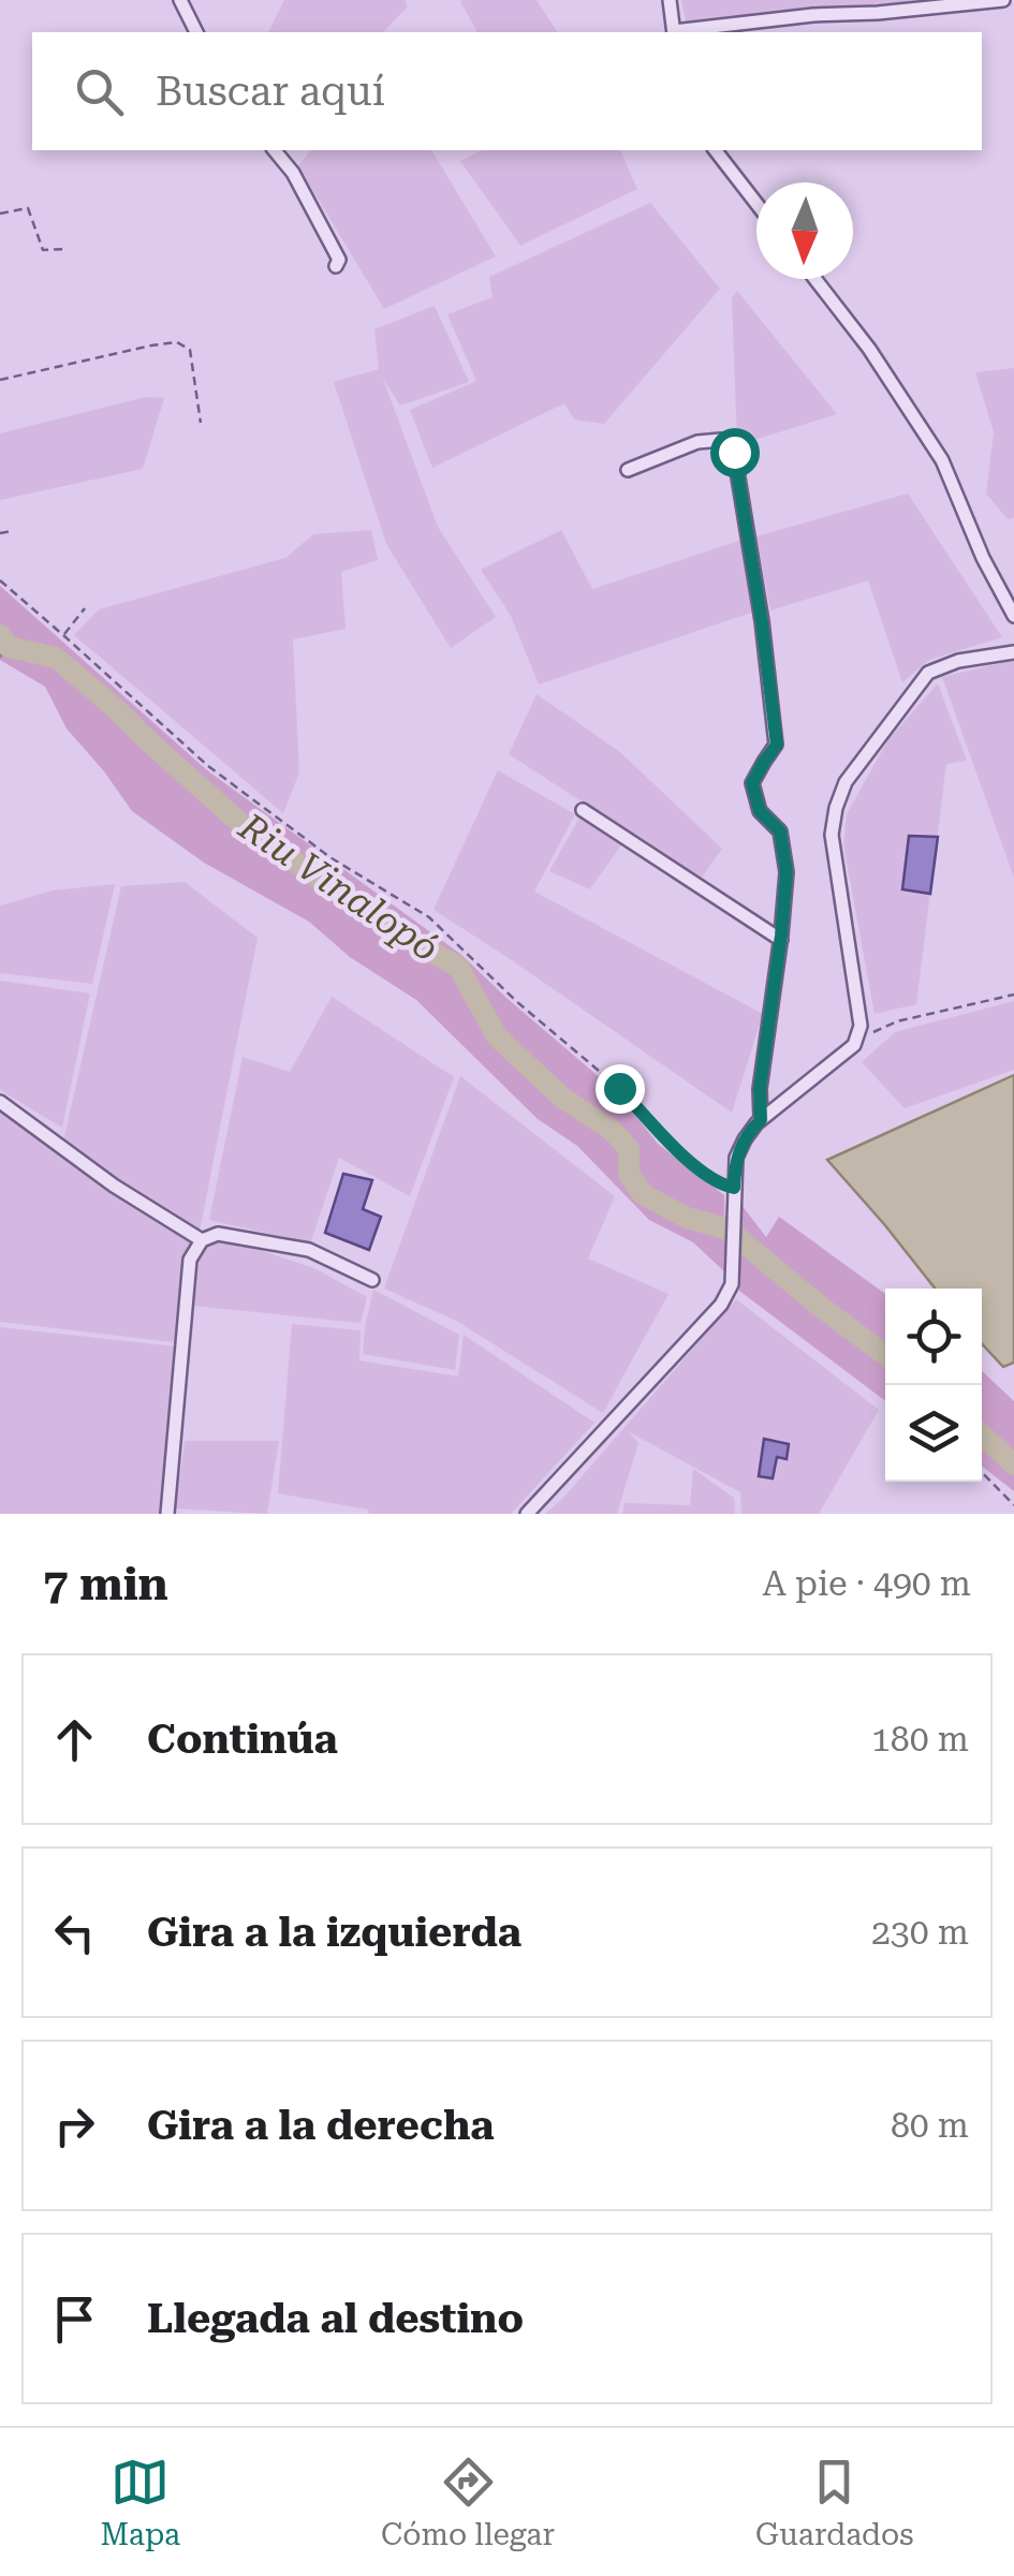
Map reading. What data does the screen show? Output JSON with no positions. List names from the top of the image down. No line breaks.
{"water":["Riu Vinalopó"],"north":"bottom","page":{"search":"Buscar aquí","heading":["7 min","A pie · 490 m"],"list":[["Continúa","180 m"],["Gira a la izquierda","230 m"],["Gira a la derecha","80 m"],"Llegada al destino"],"nav":["Mapa","Cómo llegar","Guardados"]}}
